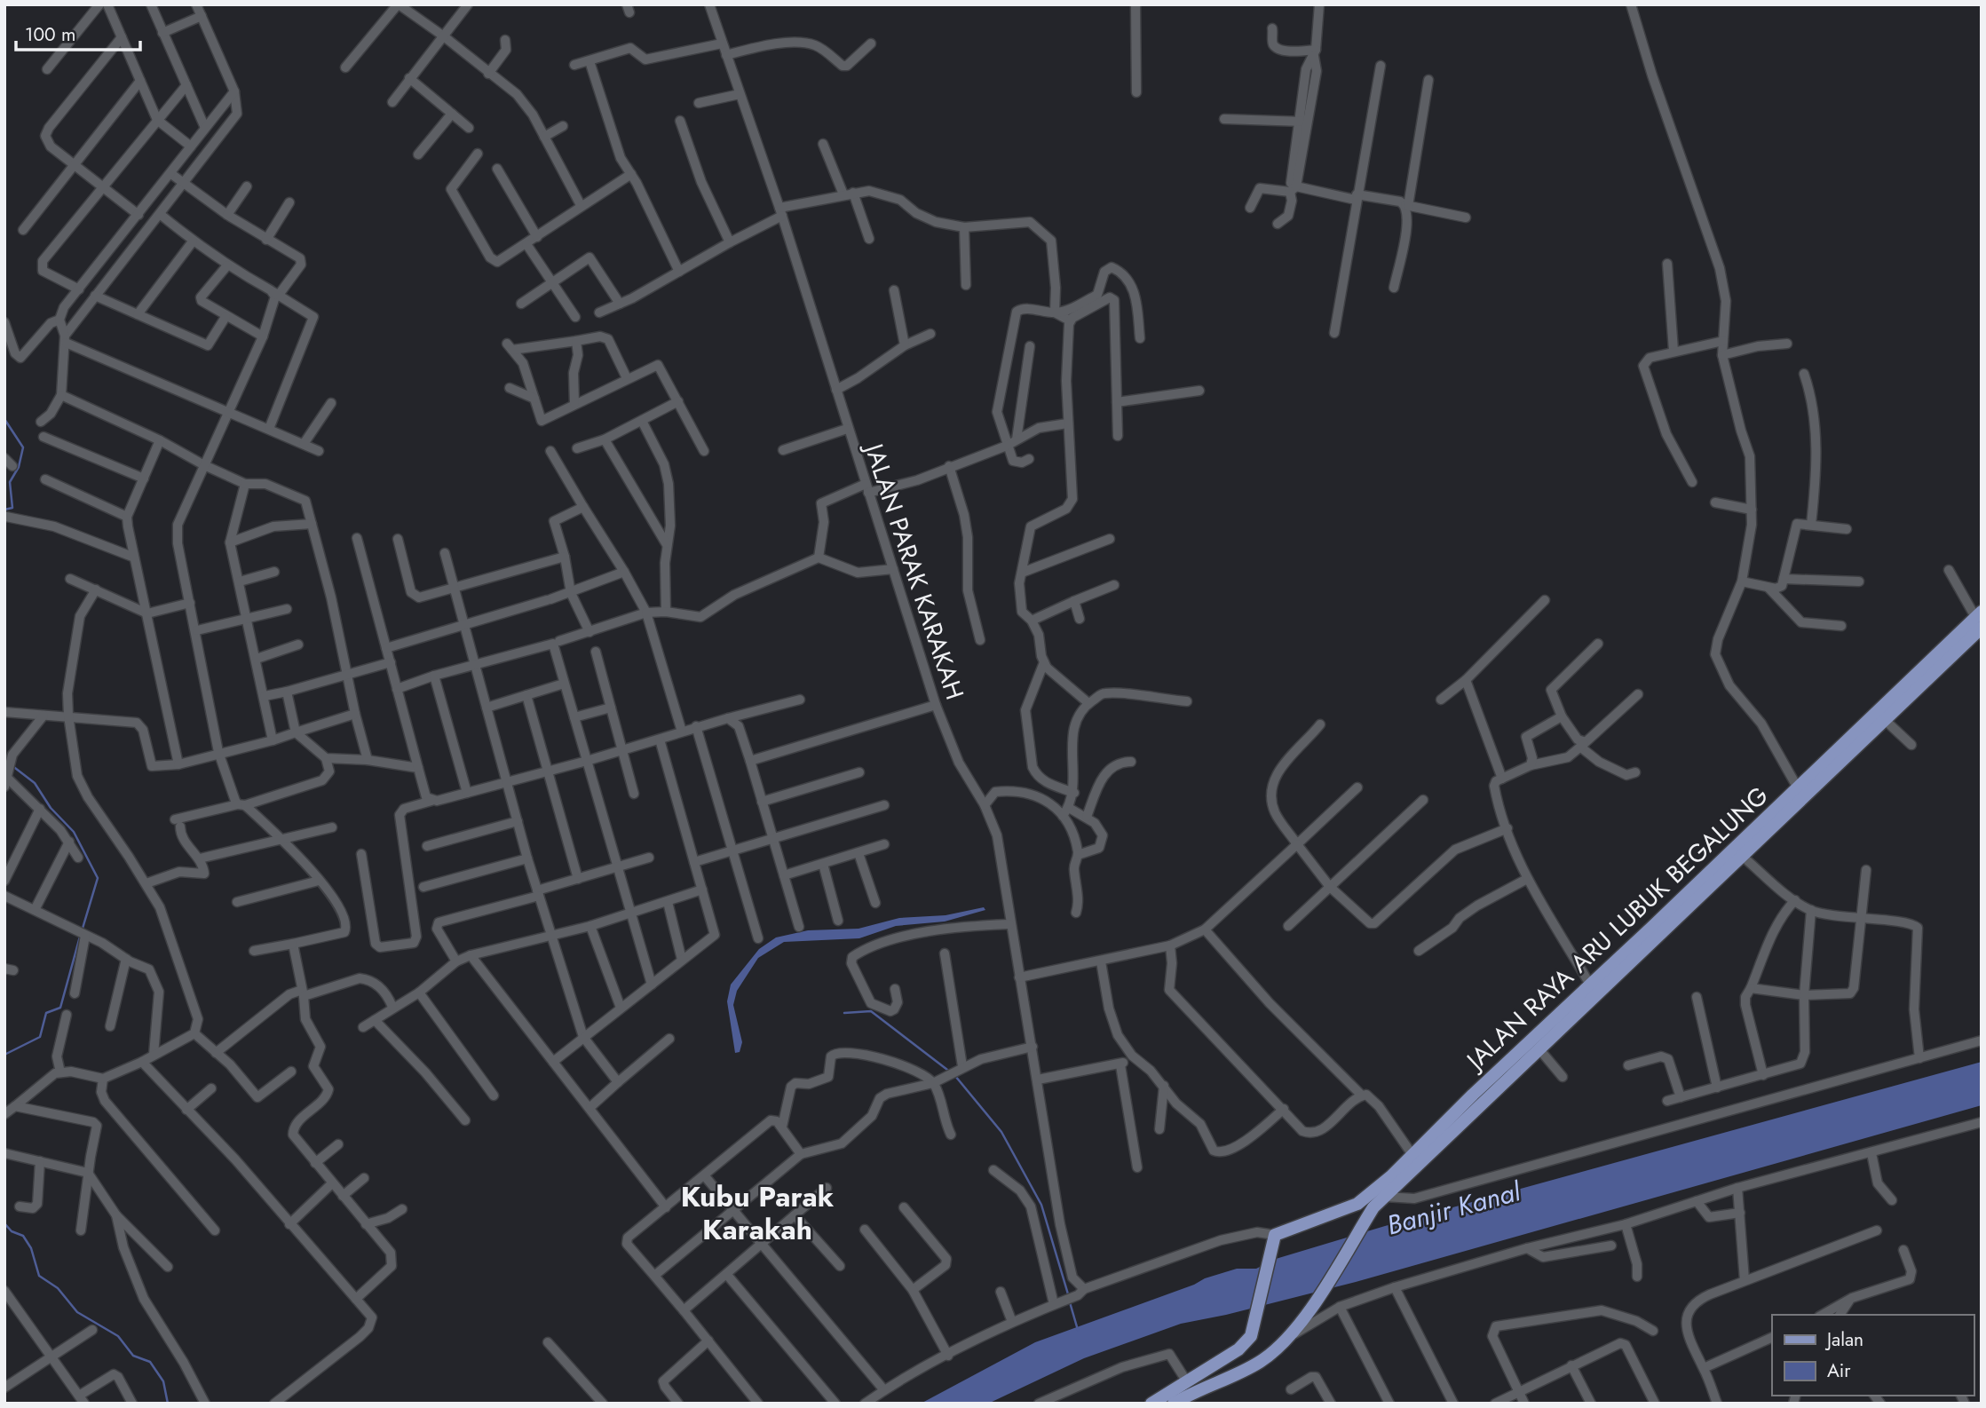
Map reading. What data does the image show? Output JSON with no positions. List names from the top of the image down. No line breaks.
{"streets":{"main road":["JALAN RAYA ARU LUBUK BEGALUNG"],"street":["JALAN PARAK KARAKAH"]},"districts":["Kubu Parak Karakah"],"water":["Banjir Kanal"],"legend":["Jalan","Air"],"scale_bar":"100 m"}
